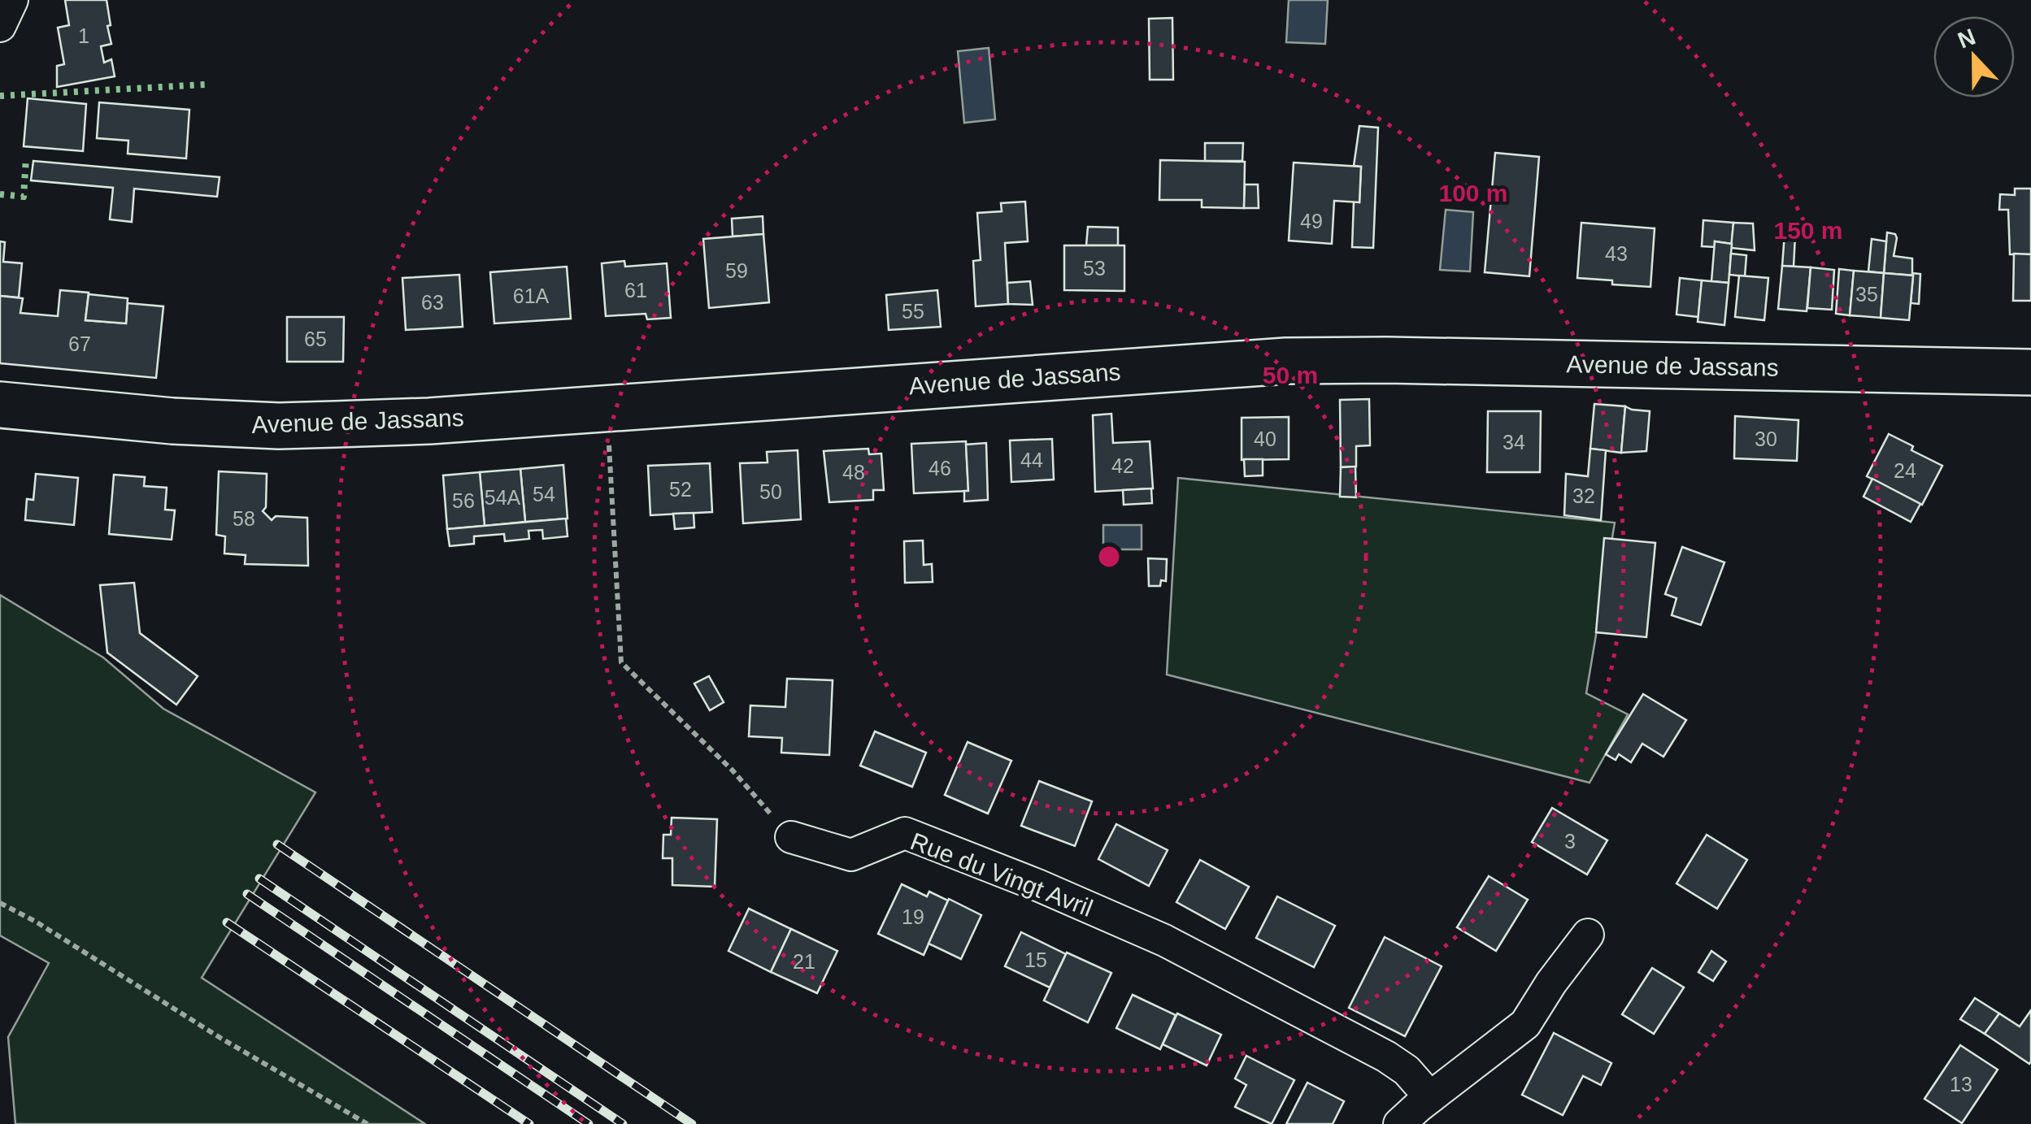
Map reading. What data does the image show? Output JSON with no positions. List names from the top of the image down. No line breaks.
{"streets":{"street":["Avenue de Jassans","Rue du Vingt Avril"]},"house_numbers":["1","49","43","53","59","61","35","61A","63","55","65","67","40","30","34","44","42","46","24","48","52","50","54","32","54A","56","58","3","19","15","21","13"],"north":"top","rings":["100 m","150 m","50 m"]}
